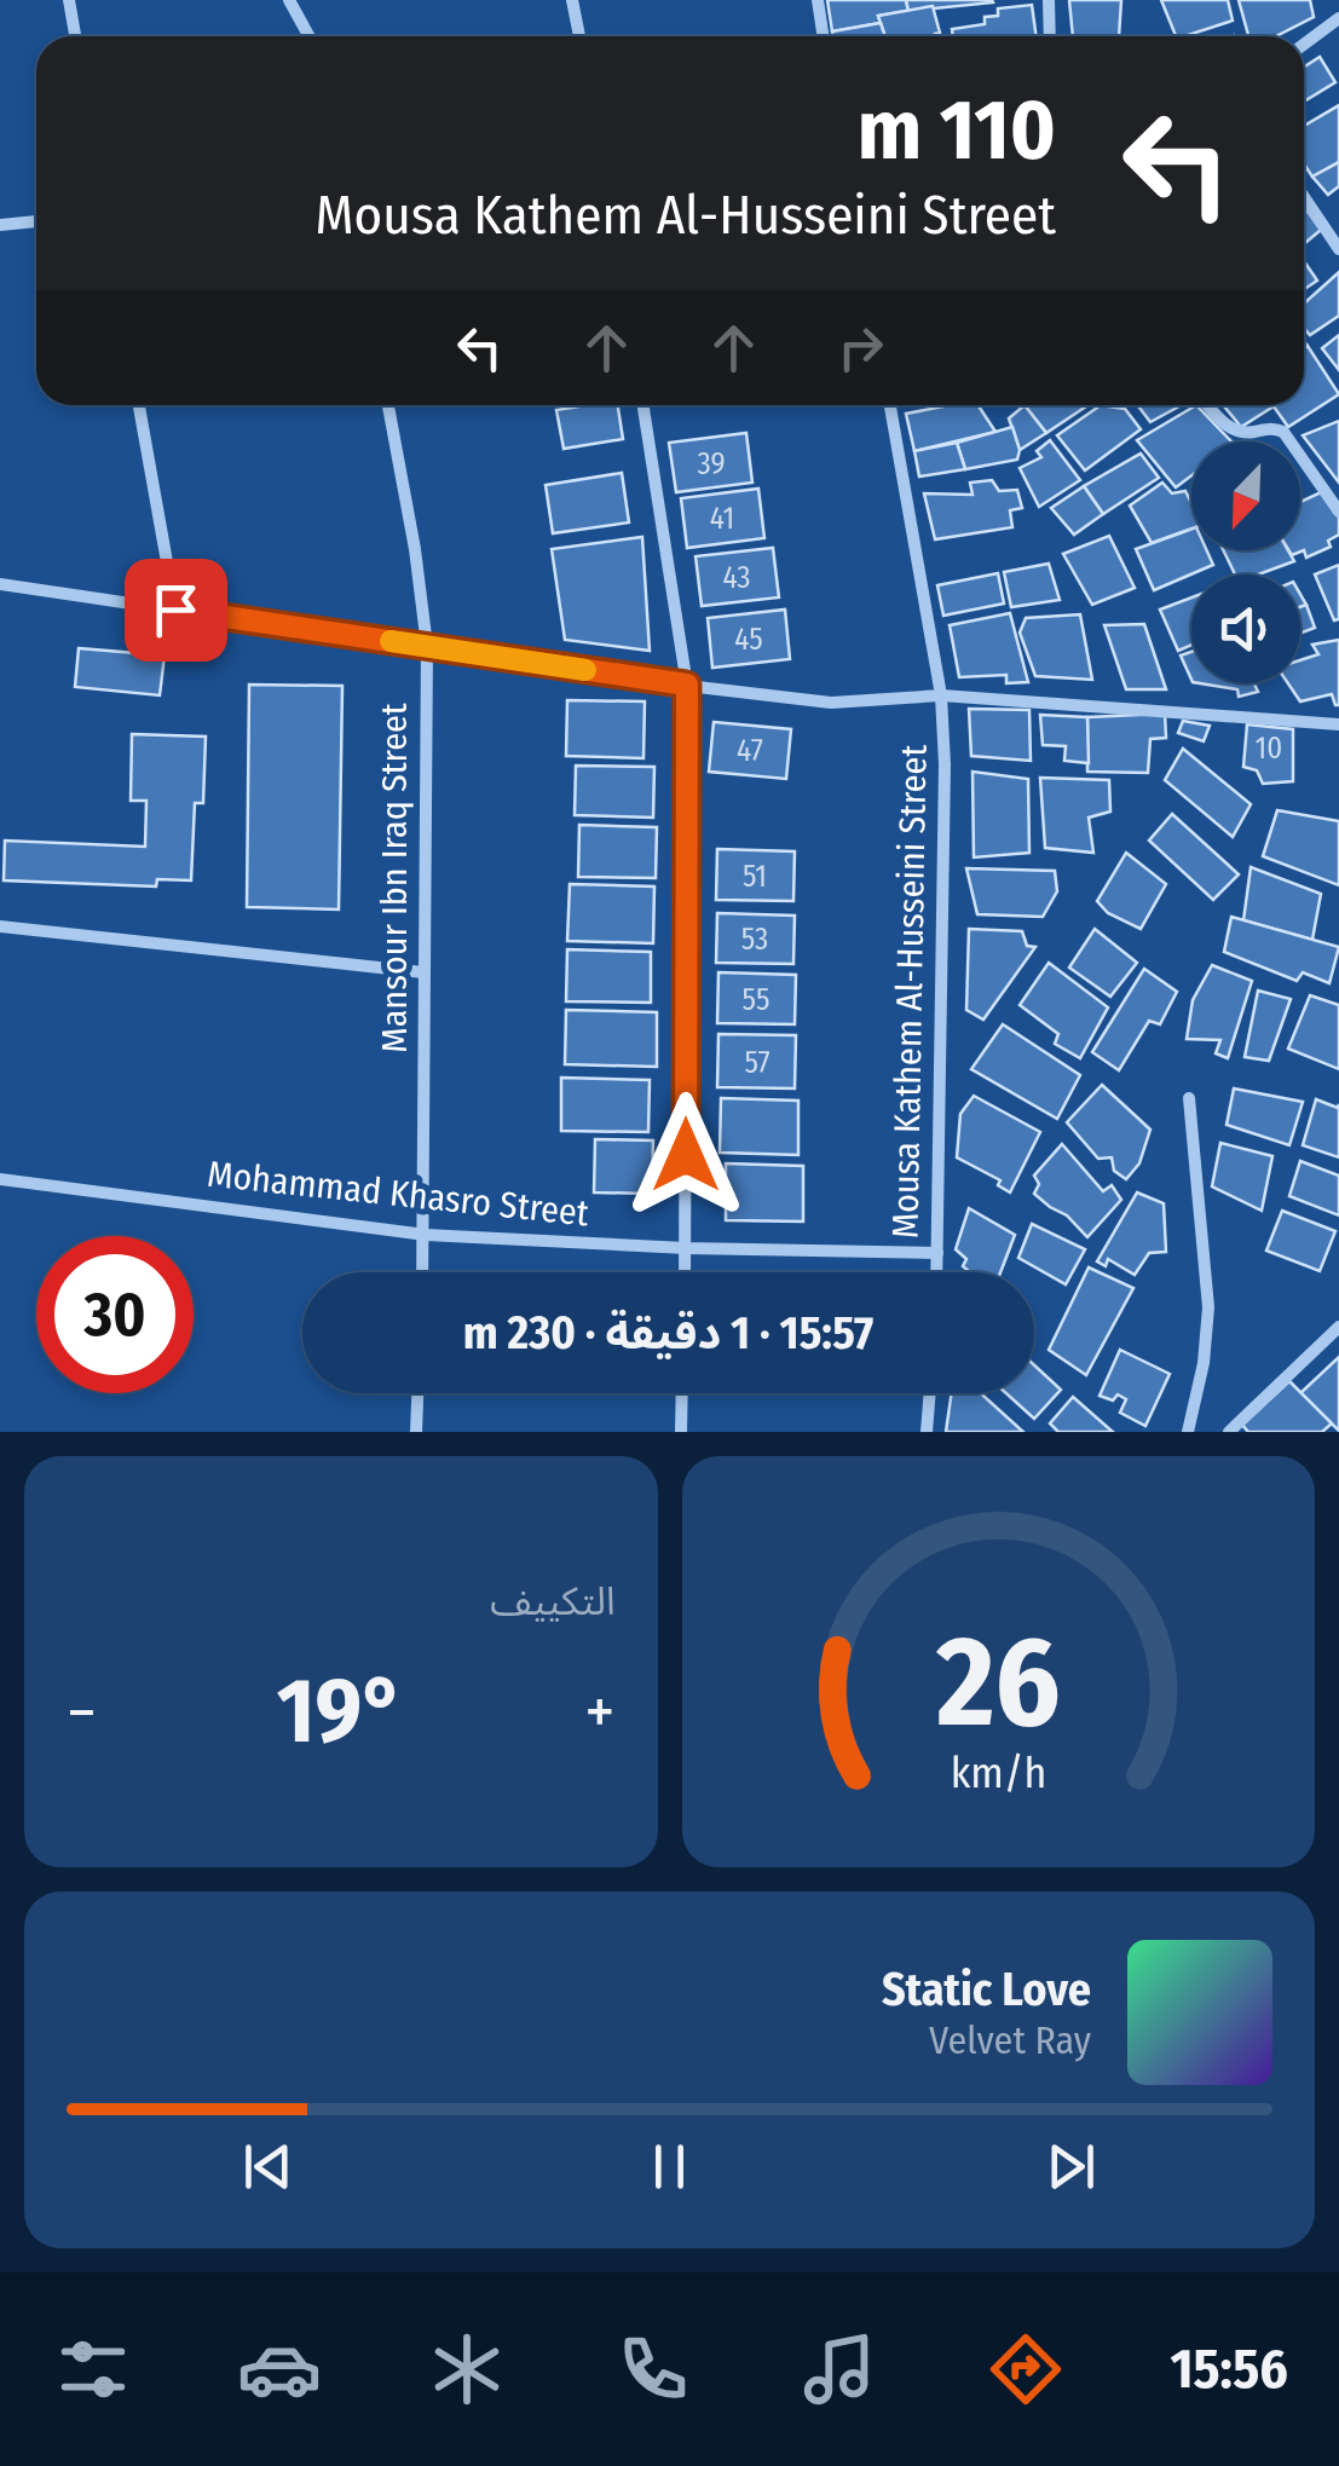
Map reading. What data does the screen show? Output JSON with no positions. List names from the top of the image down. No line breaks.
{"streets":{"street":["Mansour Ibn Iraq Street","Mousa Kathem Al-Husseini Street","Mohammad Khasro Street"]},"crossings":[["Mansour Ibn Iraq Street","Mousa Kathem Al-Husseini Street"],["Mansour Ibn Iraq Street","Mohammad Khasro Street"],["Mousa Kathem Al-Husseini Street","Mohammad Khasro Street"]],"house_numbers":["39","41","43","45","10","47","51","53","55","57"],"north":"bottom left","page":{"turn":["110 m","Mousa Kathem Al-Husseini Street"],"limit":"30","trip":"15:57 · 1 دقيقة · 230 m","tile":"التكييف","heat":["−","19°","+"],"song":["Static Love","Velvet Ray"],"tabs":"15:56","gauge":["26","km/h"]}}
